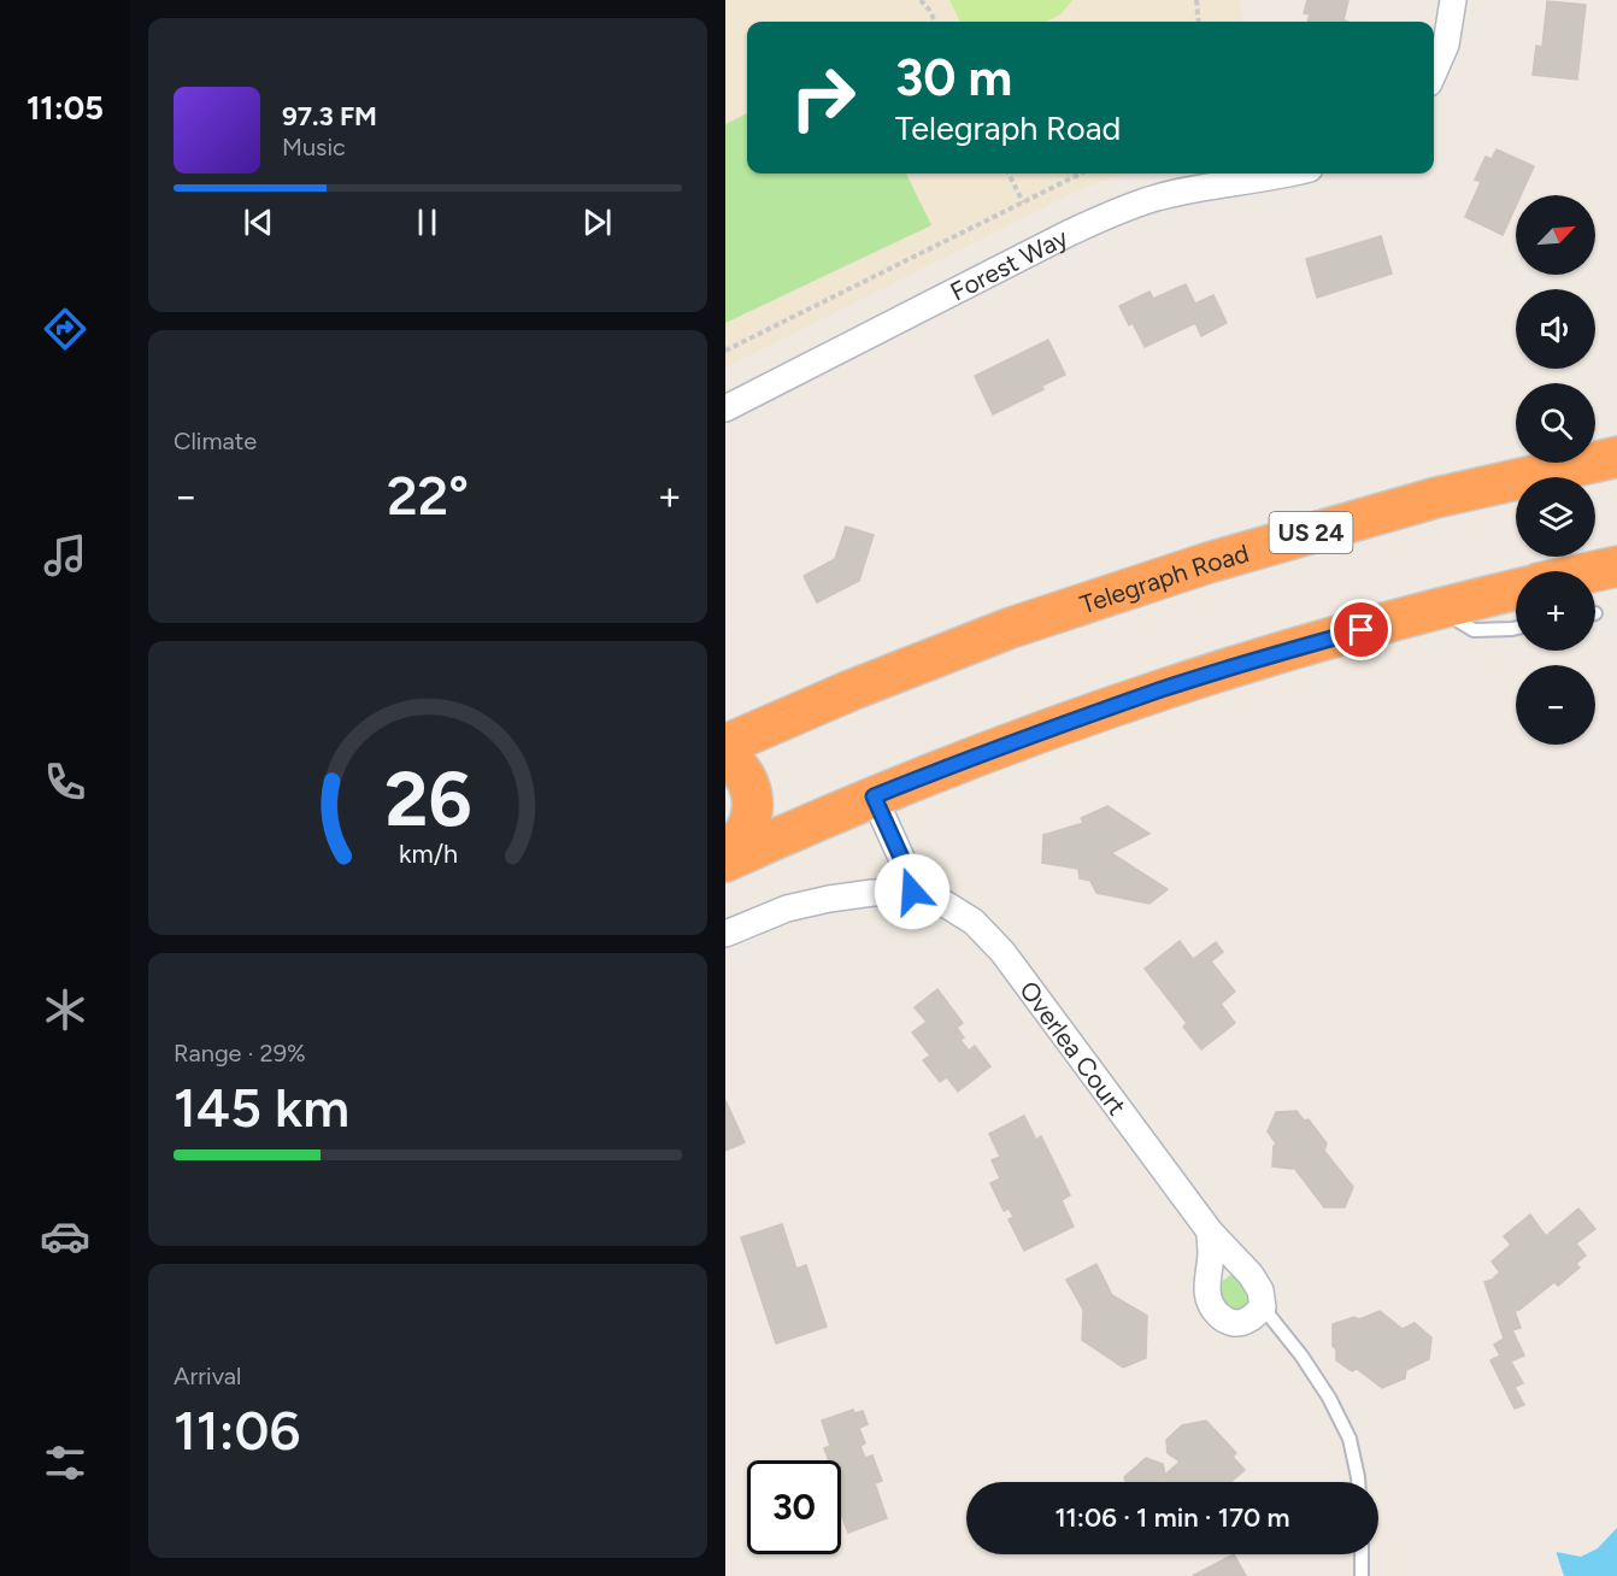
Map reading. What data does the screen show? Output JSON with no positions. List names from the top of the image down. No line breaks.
{"streets":{"highway":["US 24","Telegraph Road"],"street":["Forest Way","Overlea Court"]},"north":"top right","page":{"tabs":"11:05","turn":["30 m","Telegraph Road"],"song":["97.3 FM","Music"],"map_buttons":["+","−"],"tile":["Climate",["Range · 29%","145 km"],["Arrival","11:06"]],"heat":["−","22°","+"],"limit":"30","trip":"11:06 · 1 min · 170 m","gauge":["26","km/h"]}}
